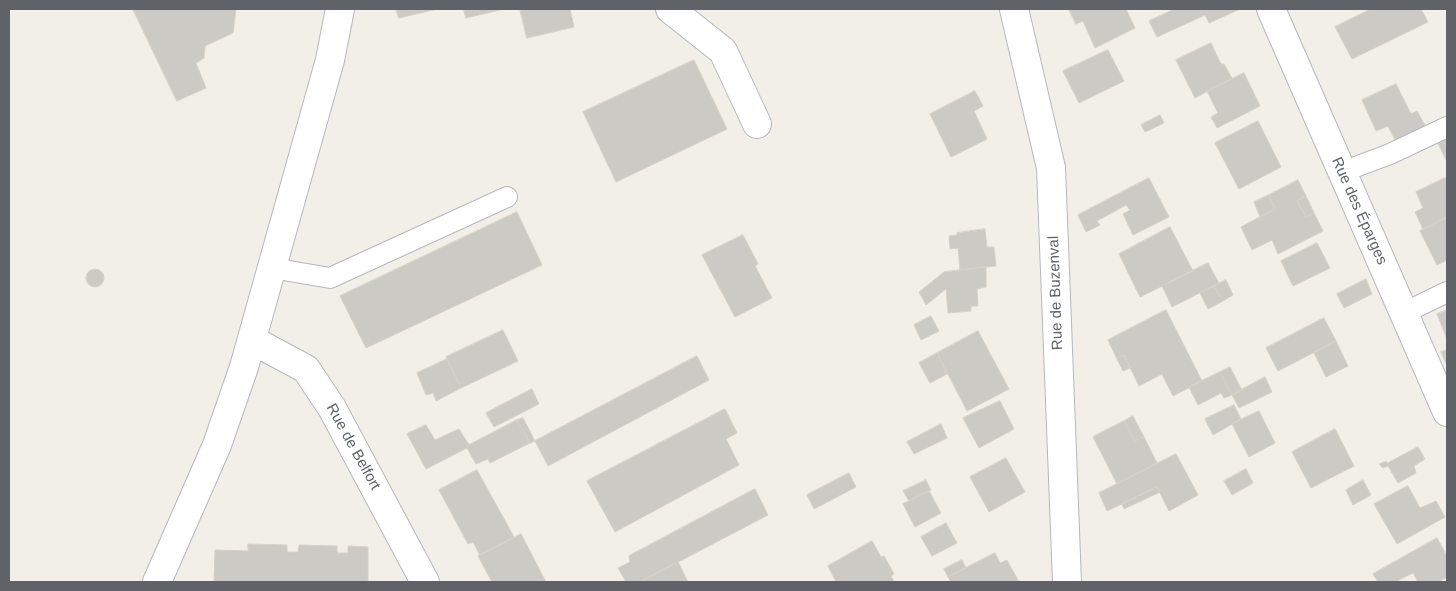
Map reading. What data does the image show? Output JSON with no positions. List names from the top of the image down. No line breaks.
{"streets":{"street":["Rue des Éparges","Rue de Buzenval","Rue de Belfort"]}}
